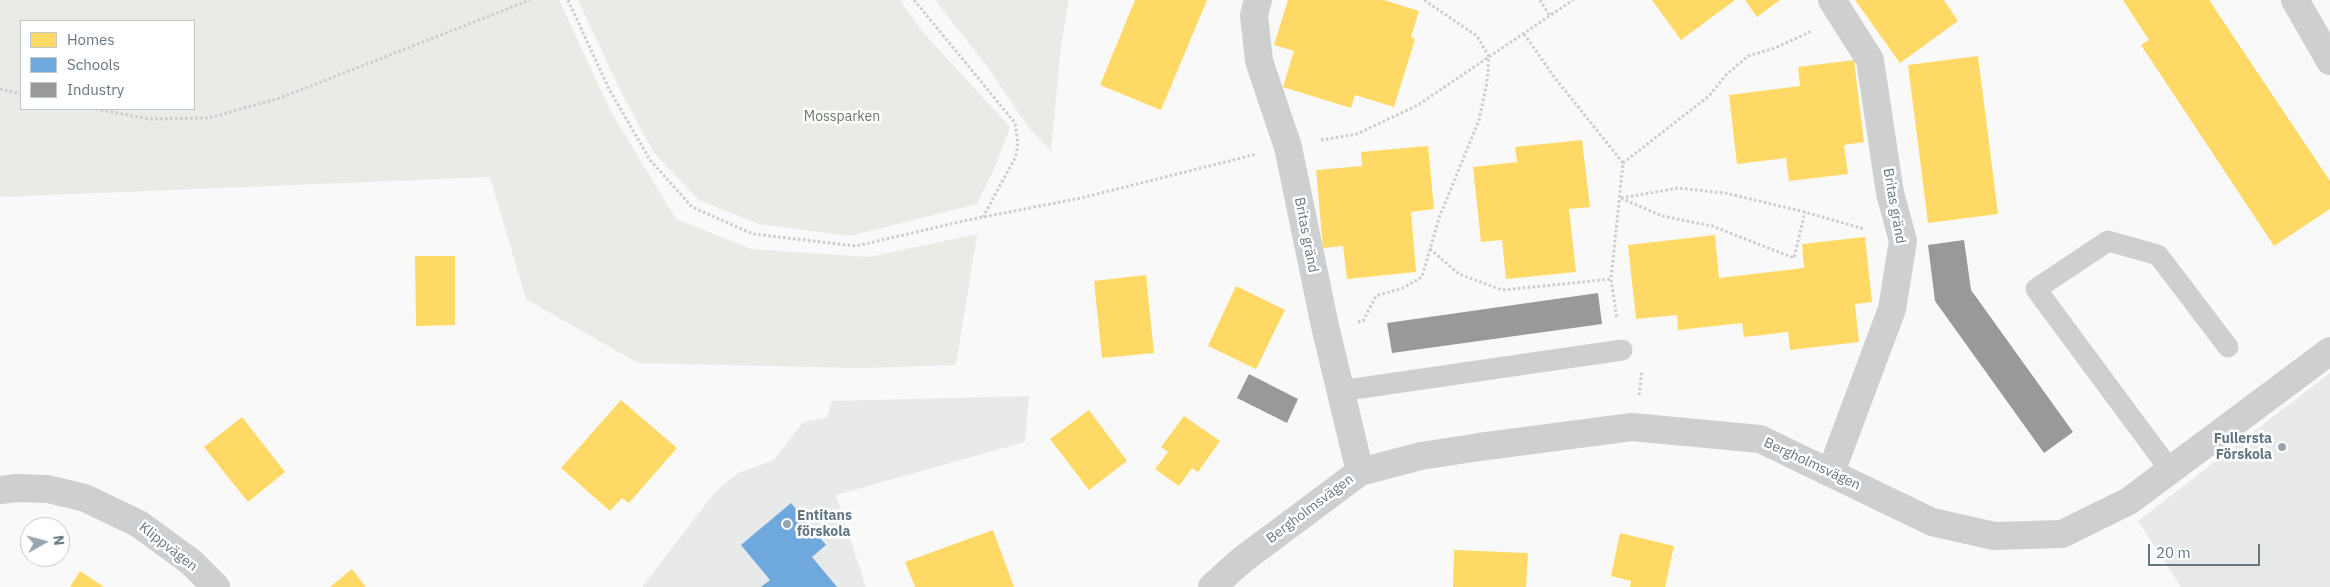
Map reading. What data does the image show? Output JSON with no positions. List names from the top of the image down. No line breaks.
{"streets":{"street":["Britas gränd","Bergholmsvägen","Klippvägen"]},"crossings":[["Britas gränd","Bergholmsvägen"]],"parks":["Mossparken"],"places":["Fullersta Förskola","Entitans förskola"],"legend":["Homes","Schools","Industry"],"scale_bar":"20 m","north":"right"}
